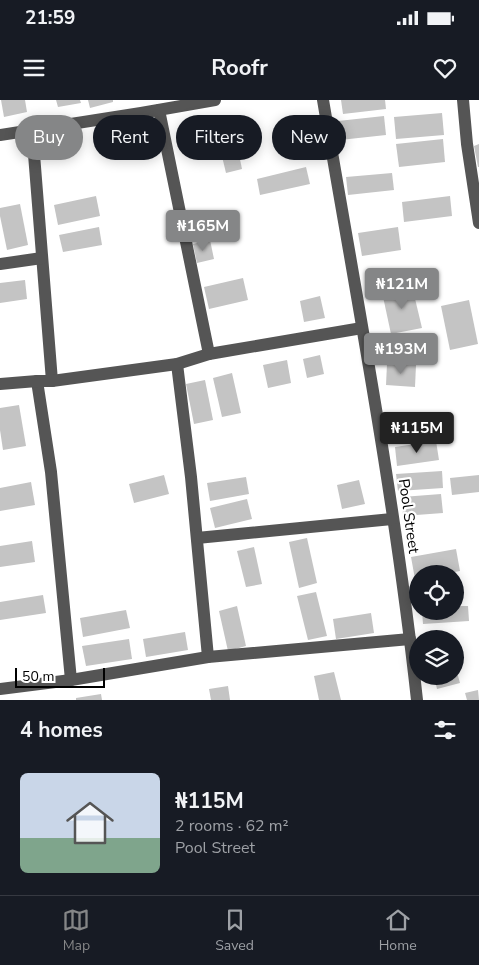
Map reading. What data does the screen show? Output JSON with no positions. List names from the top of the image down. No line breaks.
{"streets":{"street":["Pool Street"]},"scale_bar":"50 m","page":{"status":"21:59","header":"Roofr","chip":["Buy","Rent","Filters","New"],"price":["₦165M","₦121M","₦193M","₦115M"],"scale":"50 m","heading":"4 homes","list":[{"name":"₦115M","note":"2 rooms · 62 m² · Pool Street"}],"tabs":["Map","Saved","Home"]}}
